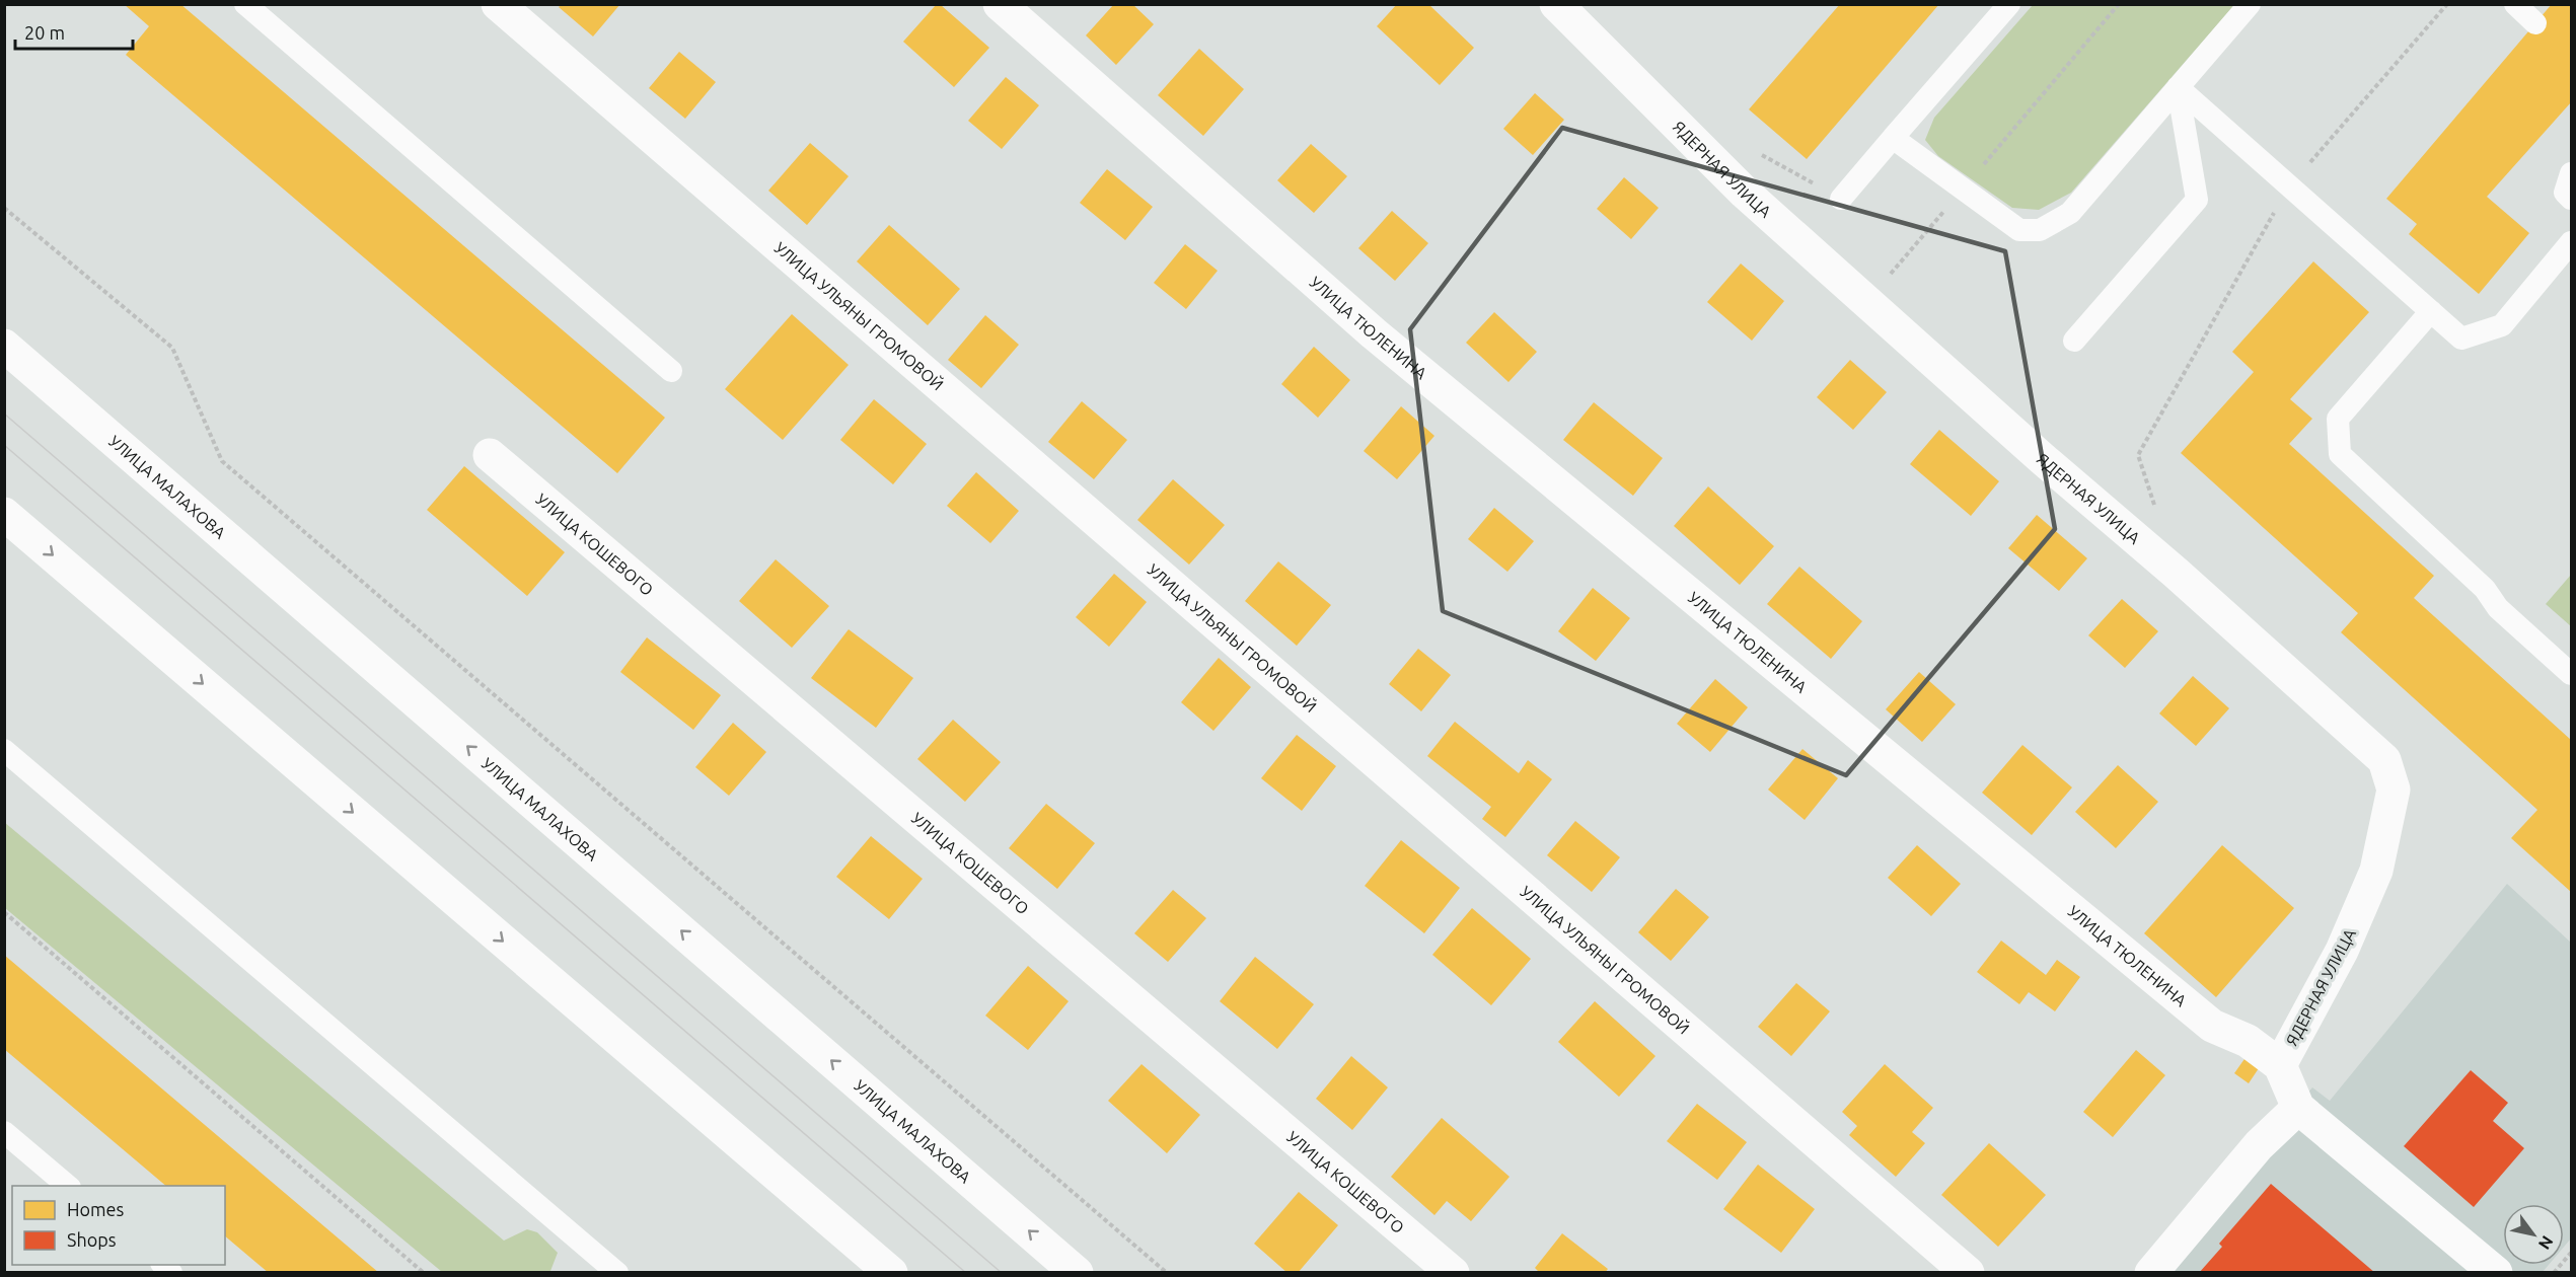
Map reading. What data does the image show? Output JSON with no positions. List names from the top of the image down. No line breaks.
{"streets":{"street":["ЯДЕРНАЯ УЛИЦА","УЛИЦА УЛЬЯНЫ ГРОМОВОЙ","УЛИЦА ТЮЛЕНИНА","УЛИЦА МАЛАХОВА","УЛИЦА КОШЕВОГО"]},"crossings":[["ЯДЕРНАЯ УЛИЦА","УЛИЦА ТЮЛЕНИНА"]],"legend":["Homes","Shops"],"scale_bar":"20 m","north":"bottom right"}
